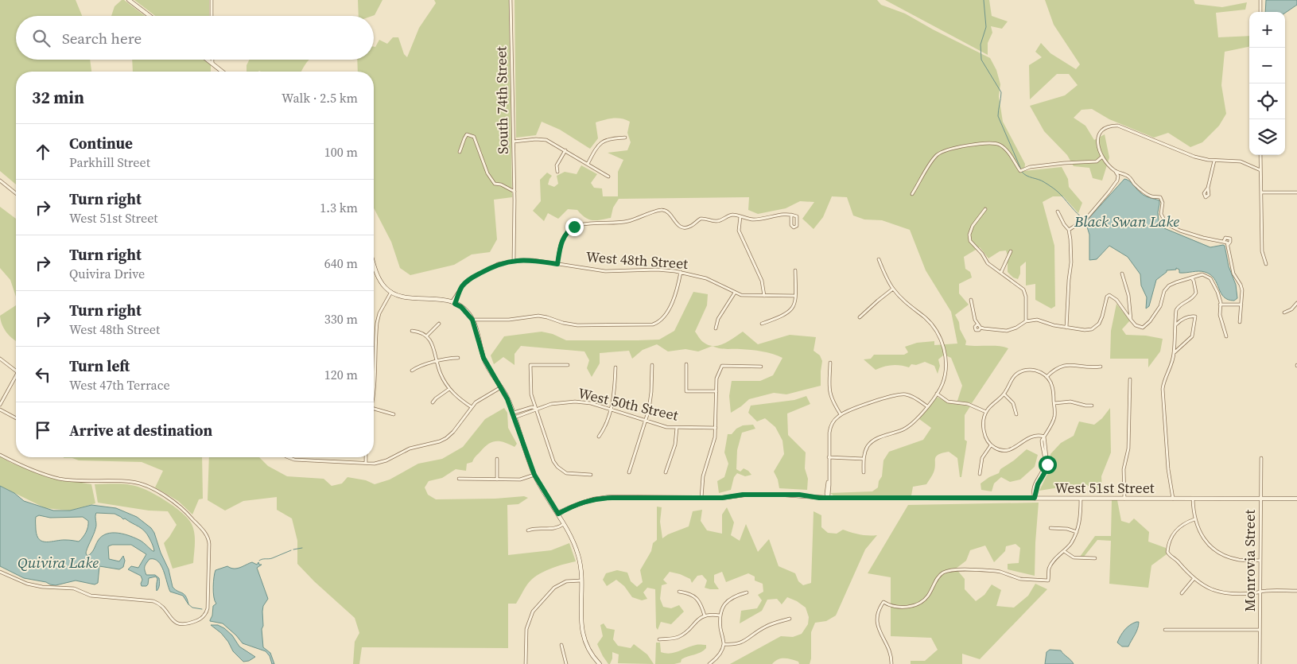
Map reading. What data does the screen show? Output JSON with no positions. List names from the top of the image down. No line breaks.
{"streets":{"street":["South 74th Street","West 48th Street","West 50th Street","West 51st Street","Monrovia Street"]},"crossings":[["South 74th Street","West 48th Street"],["West 51st Street","Monrovia Street"]],"water":["Black Swan Lake","Quivira Lake"],"page":{"map_buttons":["+","−"],"search":"Search here","heading":["32 min","Walk · 2.5 km"],"list":[["Continue","Parkhill Street","100 m"],["Turn right","West 51st Street","1.3 km"],["Turn right","Quivira Drive","640 m"],["Turn right","West 48th Street","330 m"],["Turn left","West 47th Terrace","120 m"],"Arrive at destination"]}}
